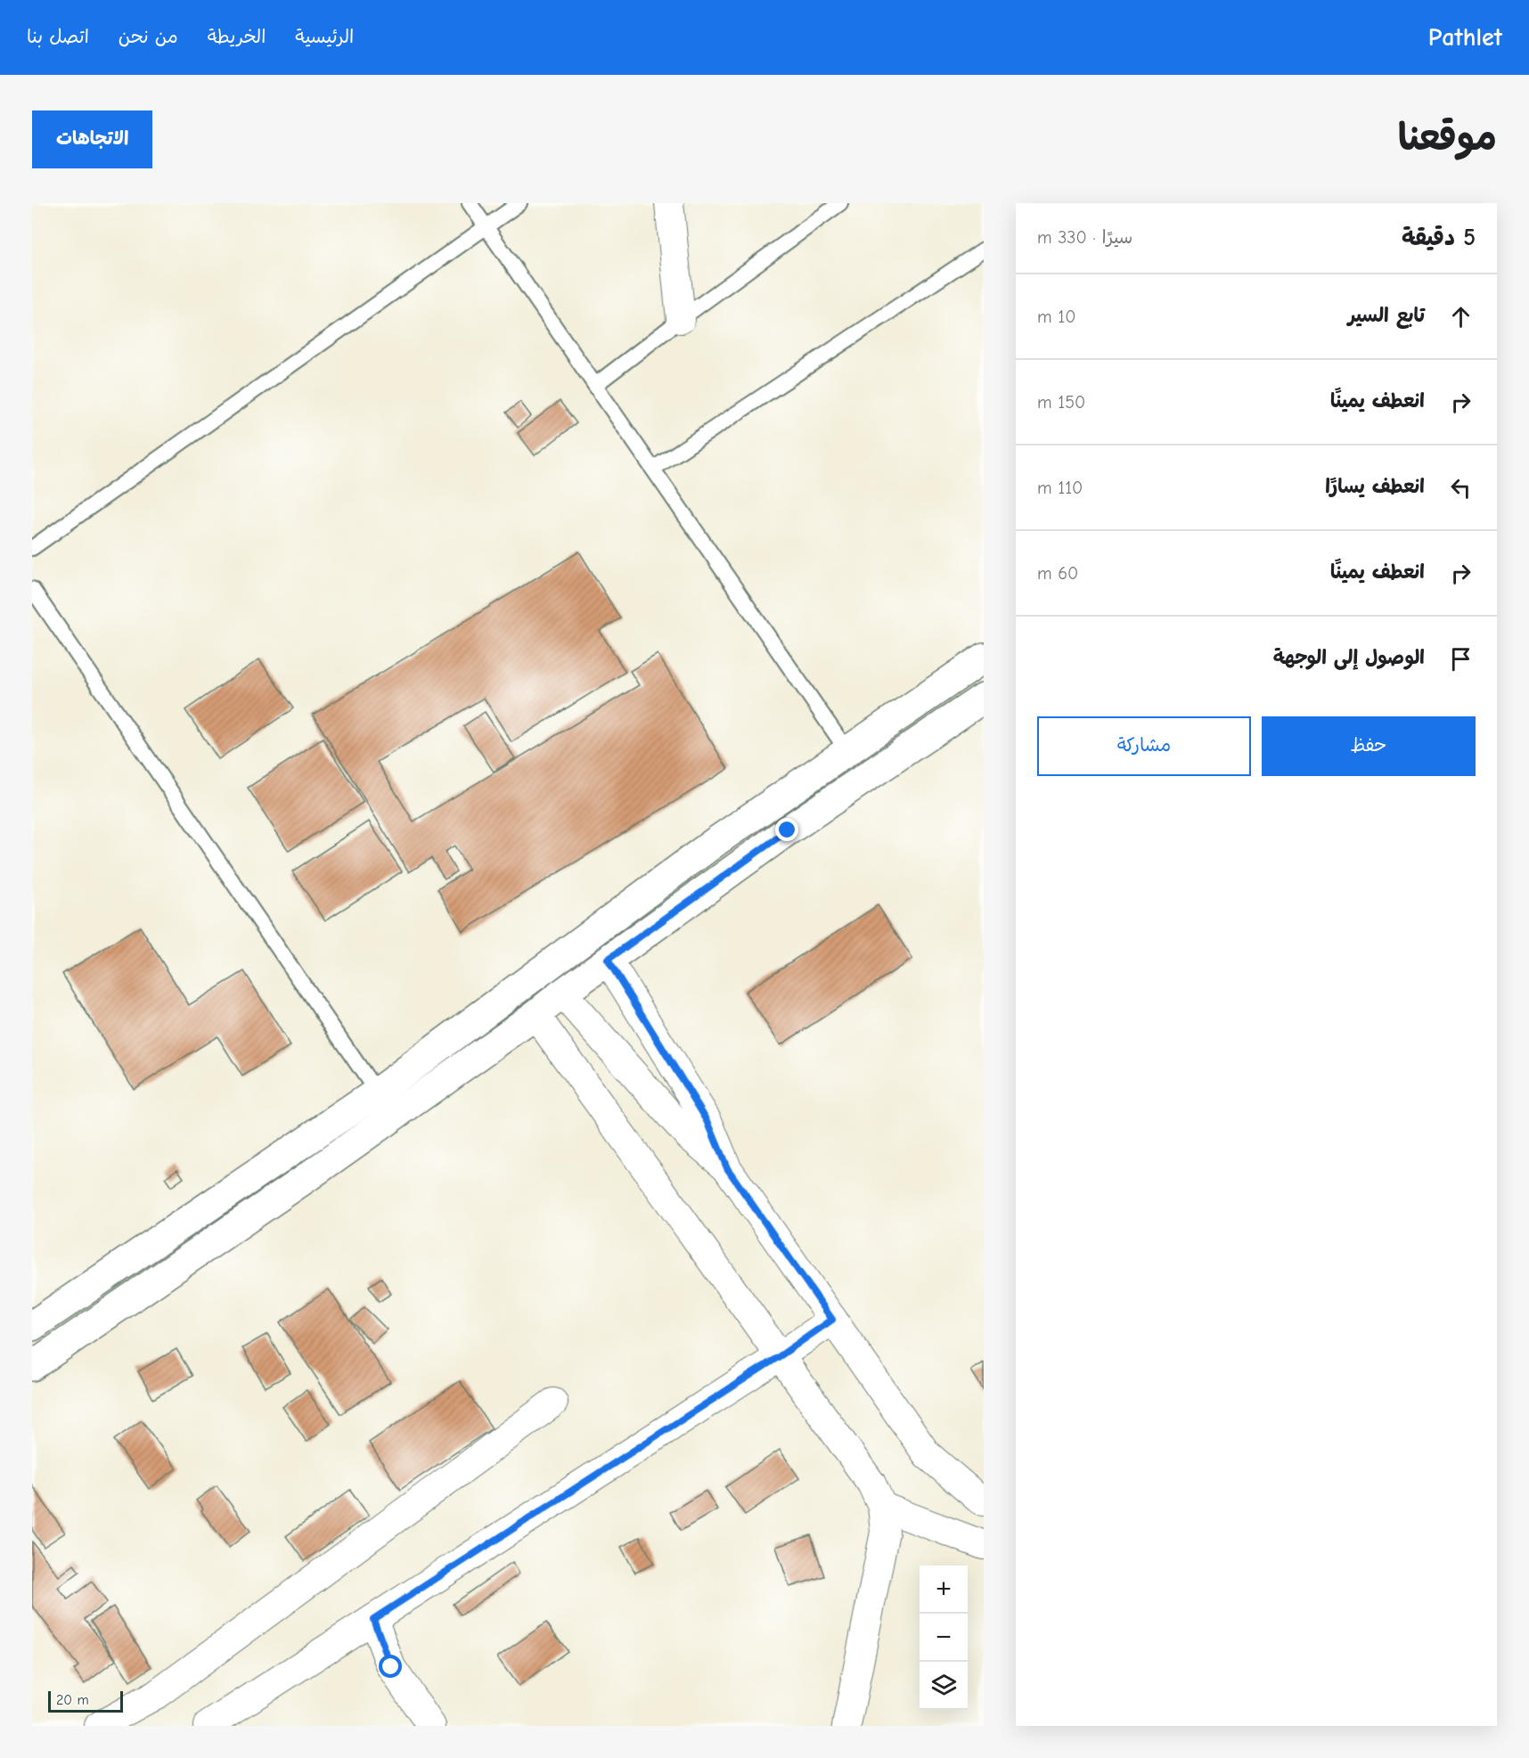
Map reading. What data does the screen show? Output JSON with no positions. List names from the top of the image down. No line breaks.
{"scale_bar":"20 m","page":{"header":"Pathlet","nav":["الرئيسية","الخريطة","من نحن","اتصل بنا"],"title":"موقعنا","buttons":["الاتجاهات",["حفظ","مشاركة"]],"heading":["5 دقيقة","سيرًا · 330 m"],"list":[["تابع السير","10 m"],["انعطف يمينًا","150 m"],["انعطف يسارًا","110 m"],["انعطف يمينًا","60 m"],"الوصول إلى الوجهة"],"map_buttons":["+","−"],"scale":"20 m"}}
